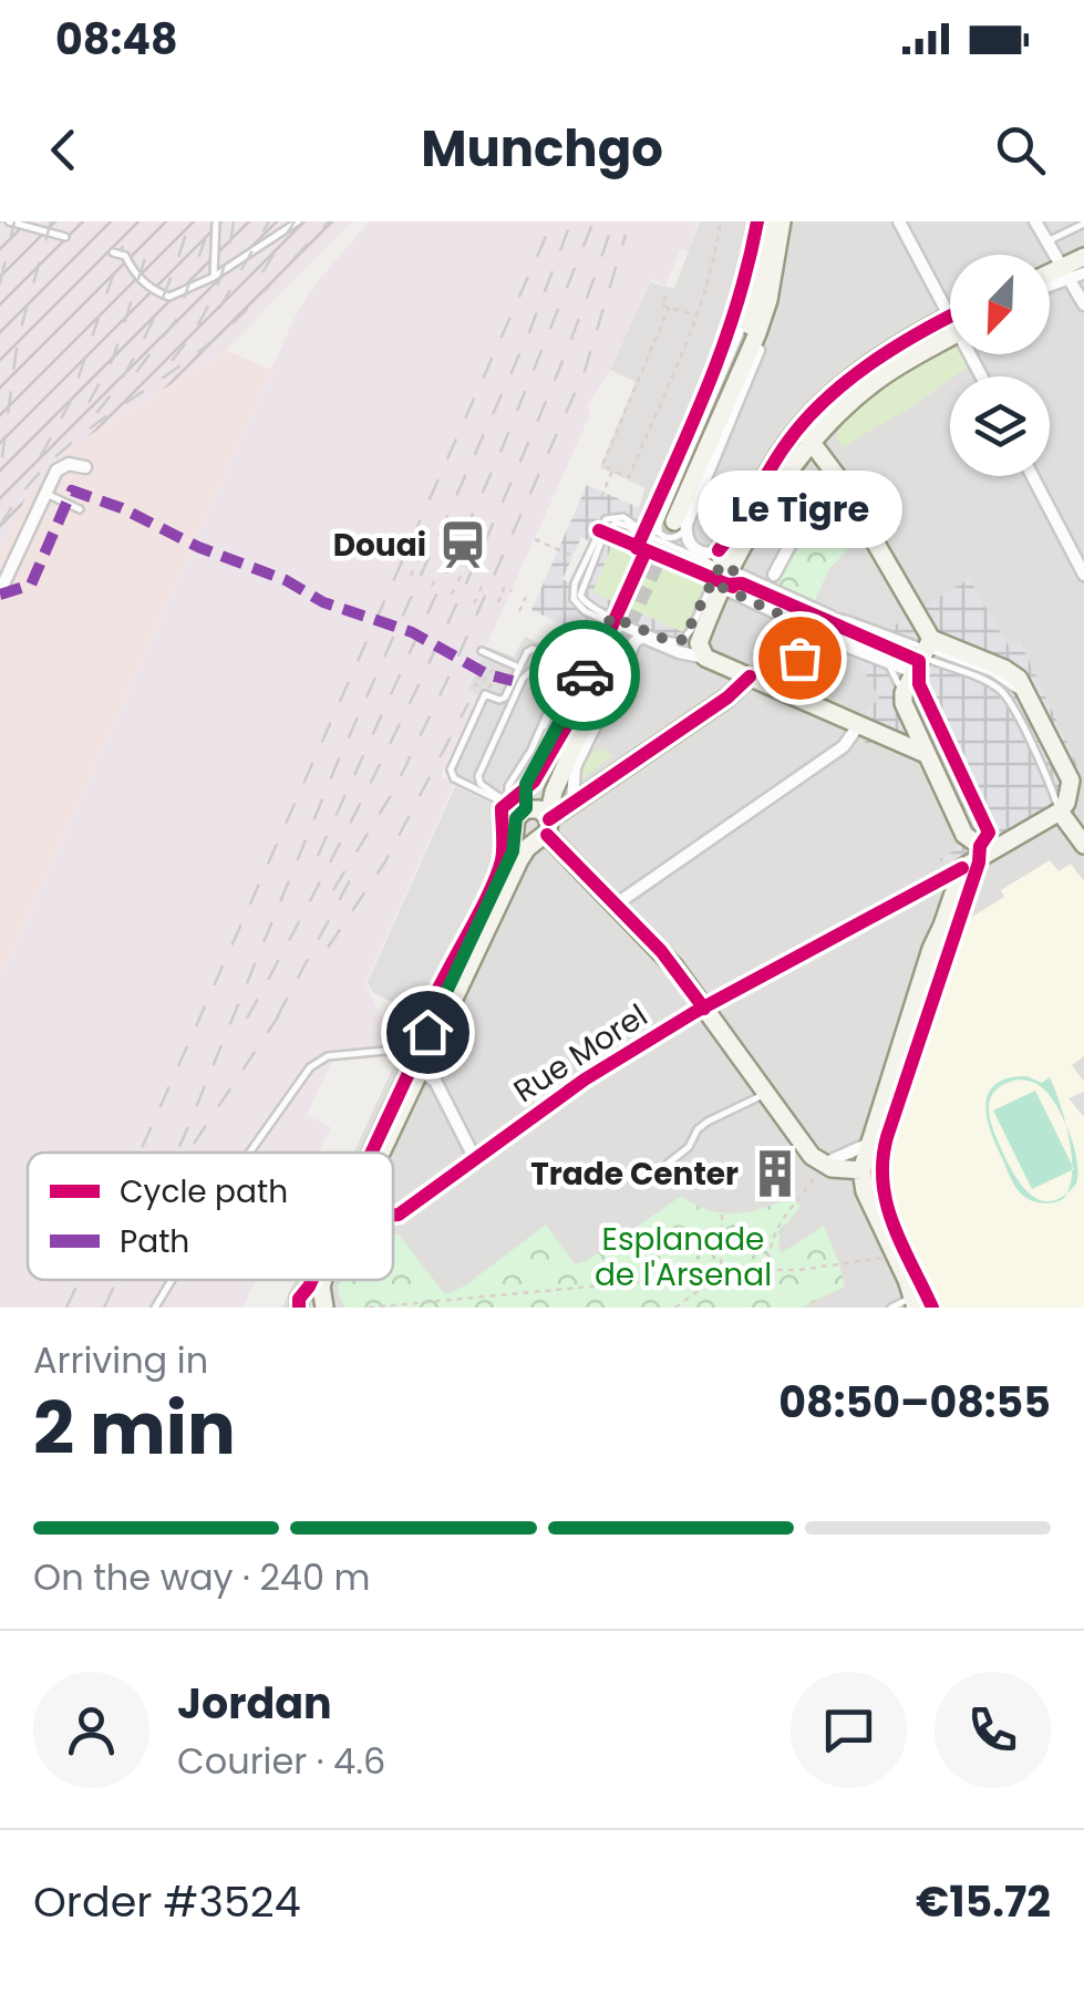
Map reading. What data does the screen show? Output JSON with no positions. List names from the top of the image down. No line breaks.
{"streets":{"street":["Rue Morel"]},"parks":["Esplanade de l'Arsenal"],"places":{"station":["Douai"],"other":["Le Tigre"],"building":["Trade Center"]},"legend":["Cycle path","Path"],"north":"bottom left","page":{"status":"08:48","header":"Munchgo","bubble":"Le Tigre","heading":["2 min","Arriving in","08:50–08:55"],"panel":["Jordan","Courier · 4.6","Order #3524","€15.72"],"bar":"On the way · 240 m"}}
